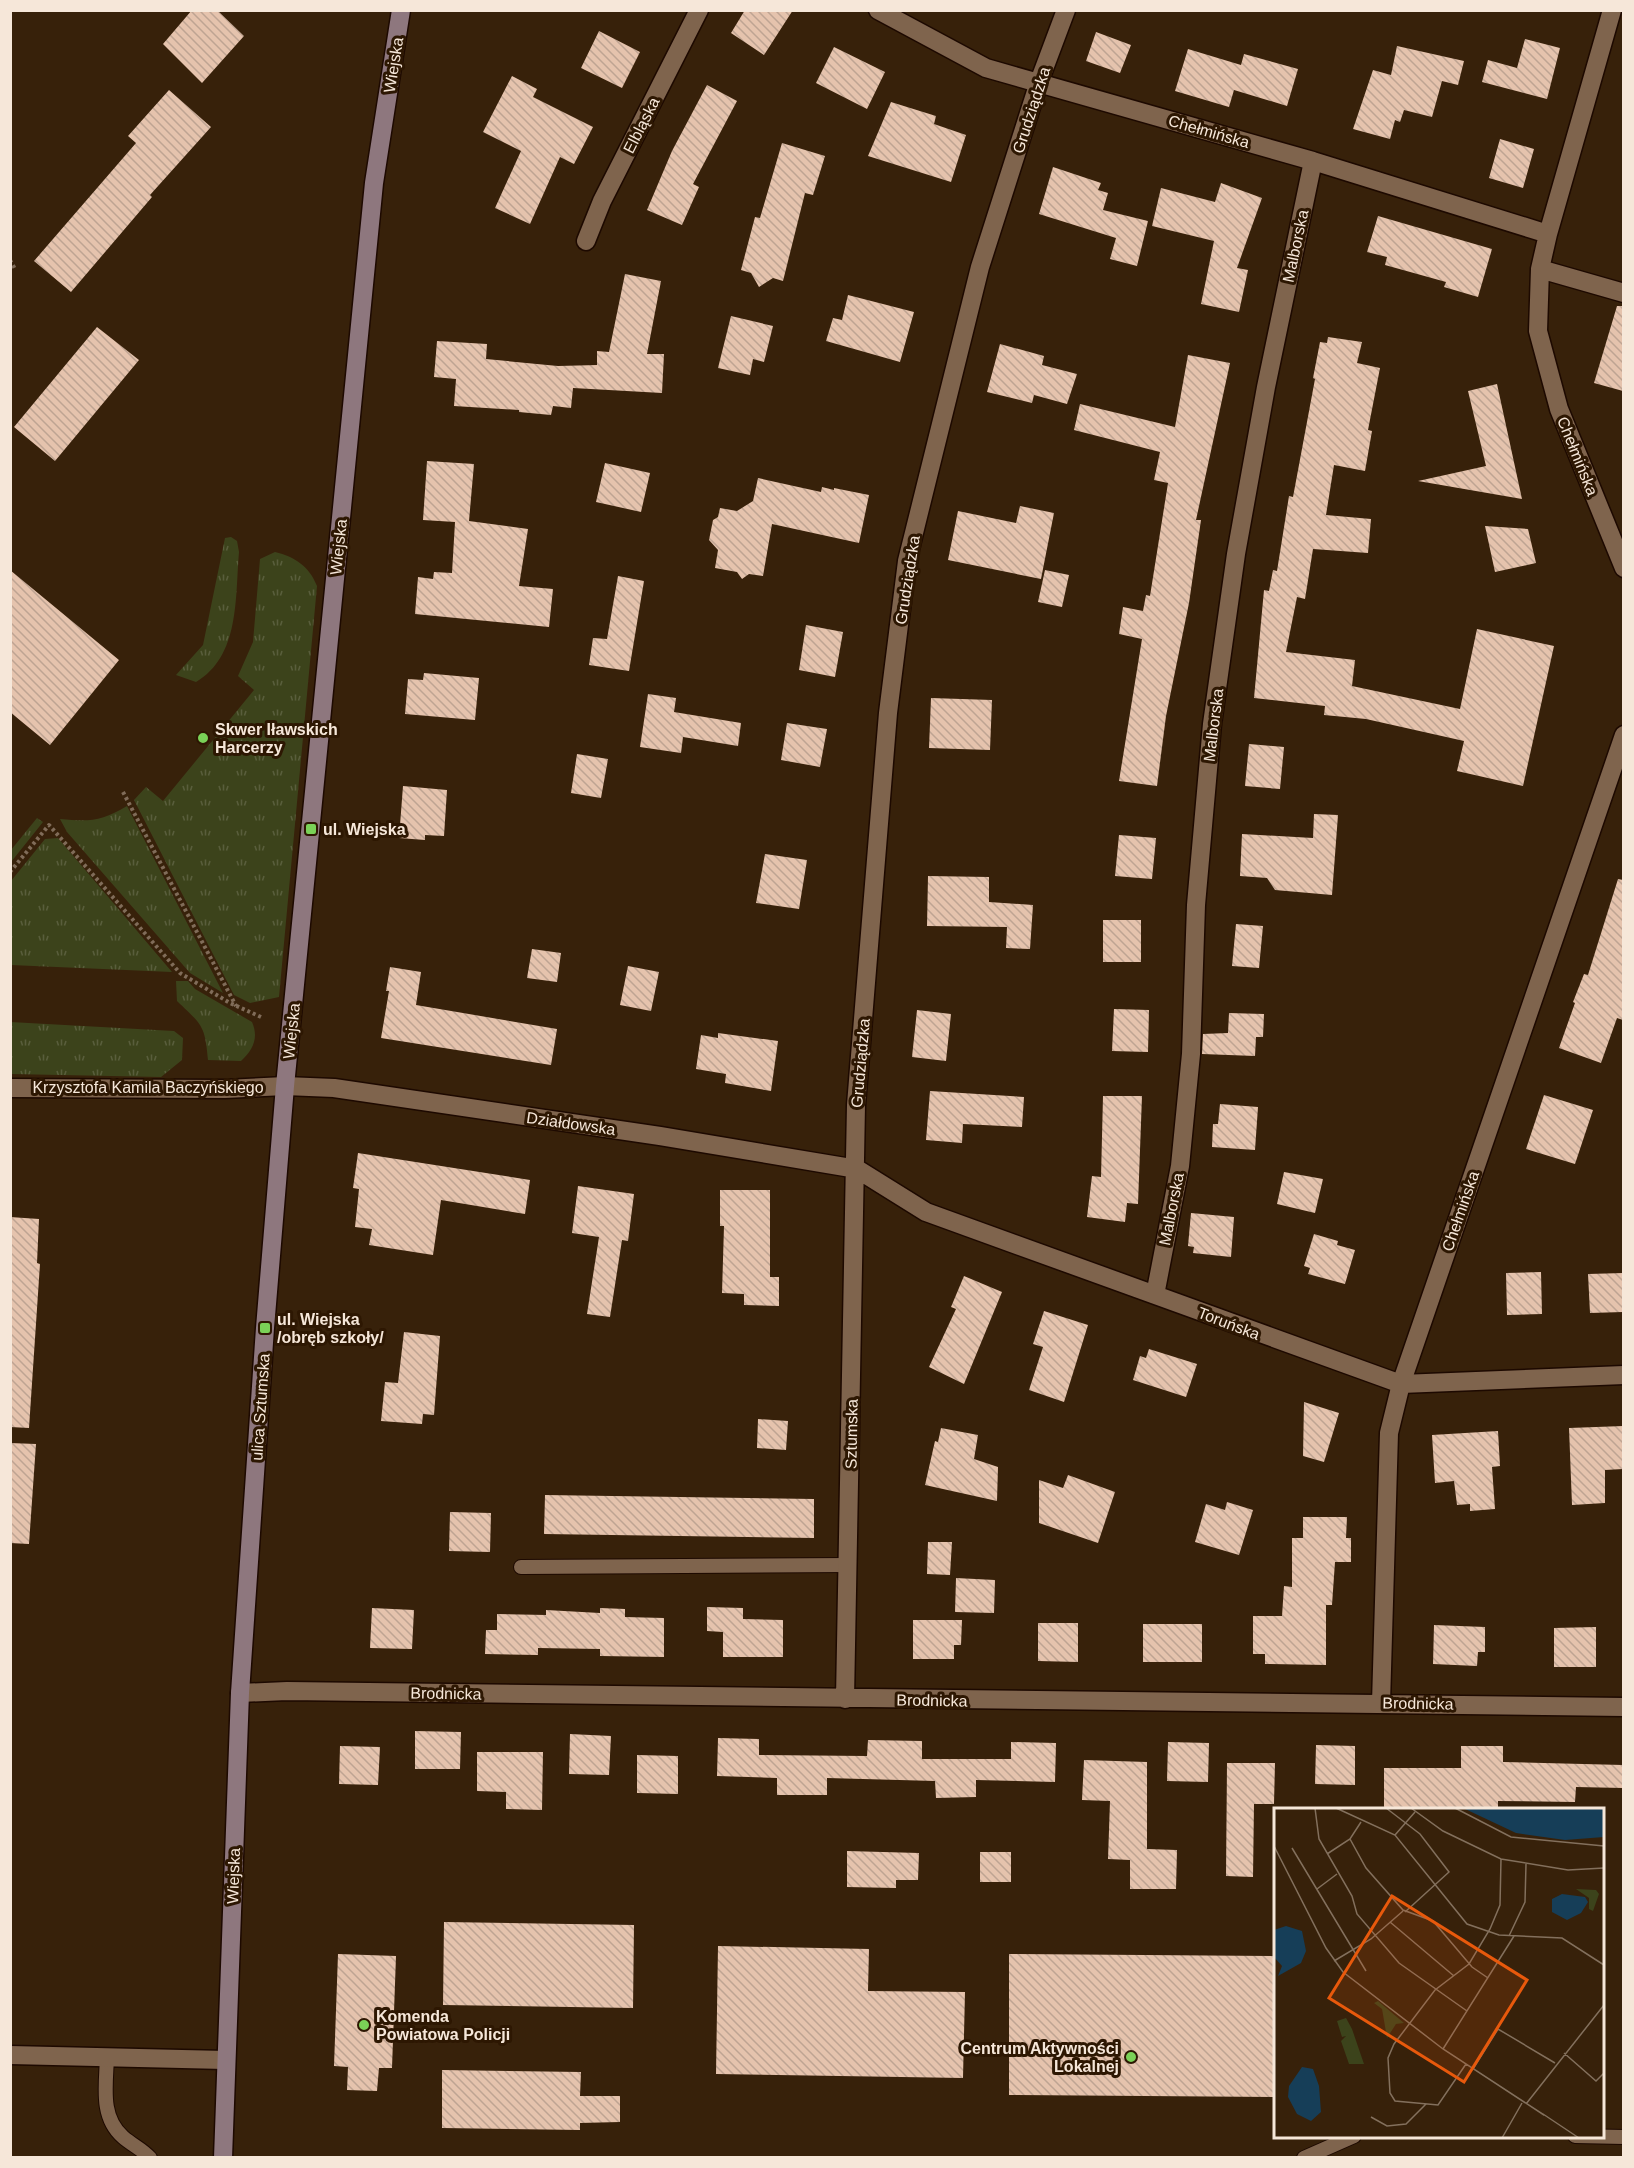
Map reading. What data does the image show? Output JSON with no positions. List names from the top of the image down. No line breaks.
{"streets":{"street":["Wiejska","Grudziądzka","Elbląska","Chełmińska","Malborska","Krzysztofa Kamila Baczyńskiego","Działdowska","Toruńska","ulica Sztumska","Sztumska","Brodnicka"]},"crossings":[["Wiejska","Krzysztofa Kamila Baczyńskiego"],["Wiejska","Działdowska"],["Wiejska","ulica Sztumska"],["Wiejska","Brodnicka"],["Grudziądzka","Chełmińska"],["Grudziądzka","Działdowska"],["Grudziądzka","Toruńska"],["Grudziądzka","Sztumska"],["Chełmińska","Malborska"],["Chełmińska","Toruńska"],["Chełmińska","Brodnicka"],["Malborska","Toruńska"],["Krzysztofa Kamila Baczyńskiego","Działdowska"],["Krzysztofa Kamila Baczyńskiego","ulica Sztumska"],["Działdowska","Toruńska"],["Działdowska","ulica Sztumska"],["Działdowska","Sztumska"],["Toruńska","Sztumska"],["ulica Sztumska","Brodnicka"],["Sztumska","Brodnicka"]],"places":{"other":["Skwer Iławskich Harcerzy","Komenda Powiatowa Policji","Centrum Aktywności Lokalnej"],"transit":["ul. Wiejska","ul. Wiejska /obręb szkoły/"]}}
